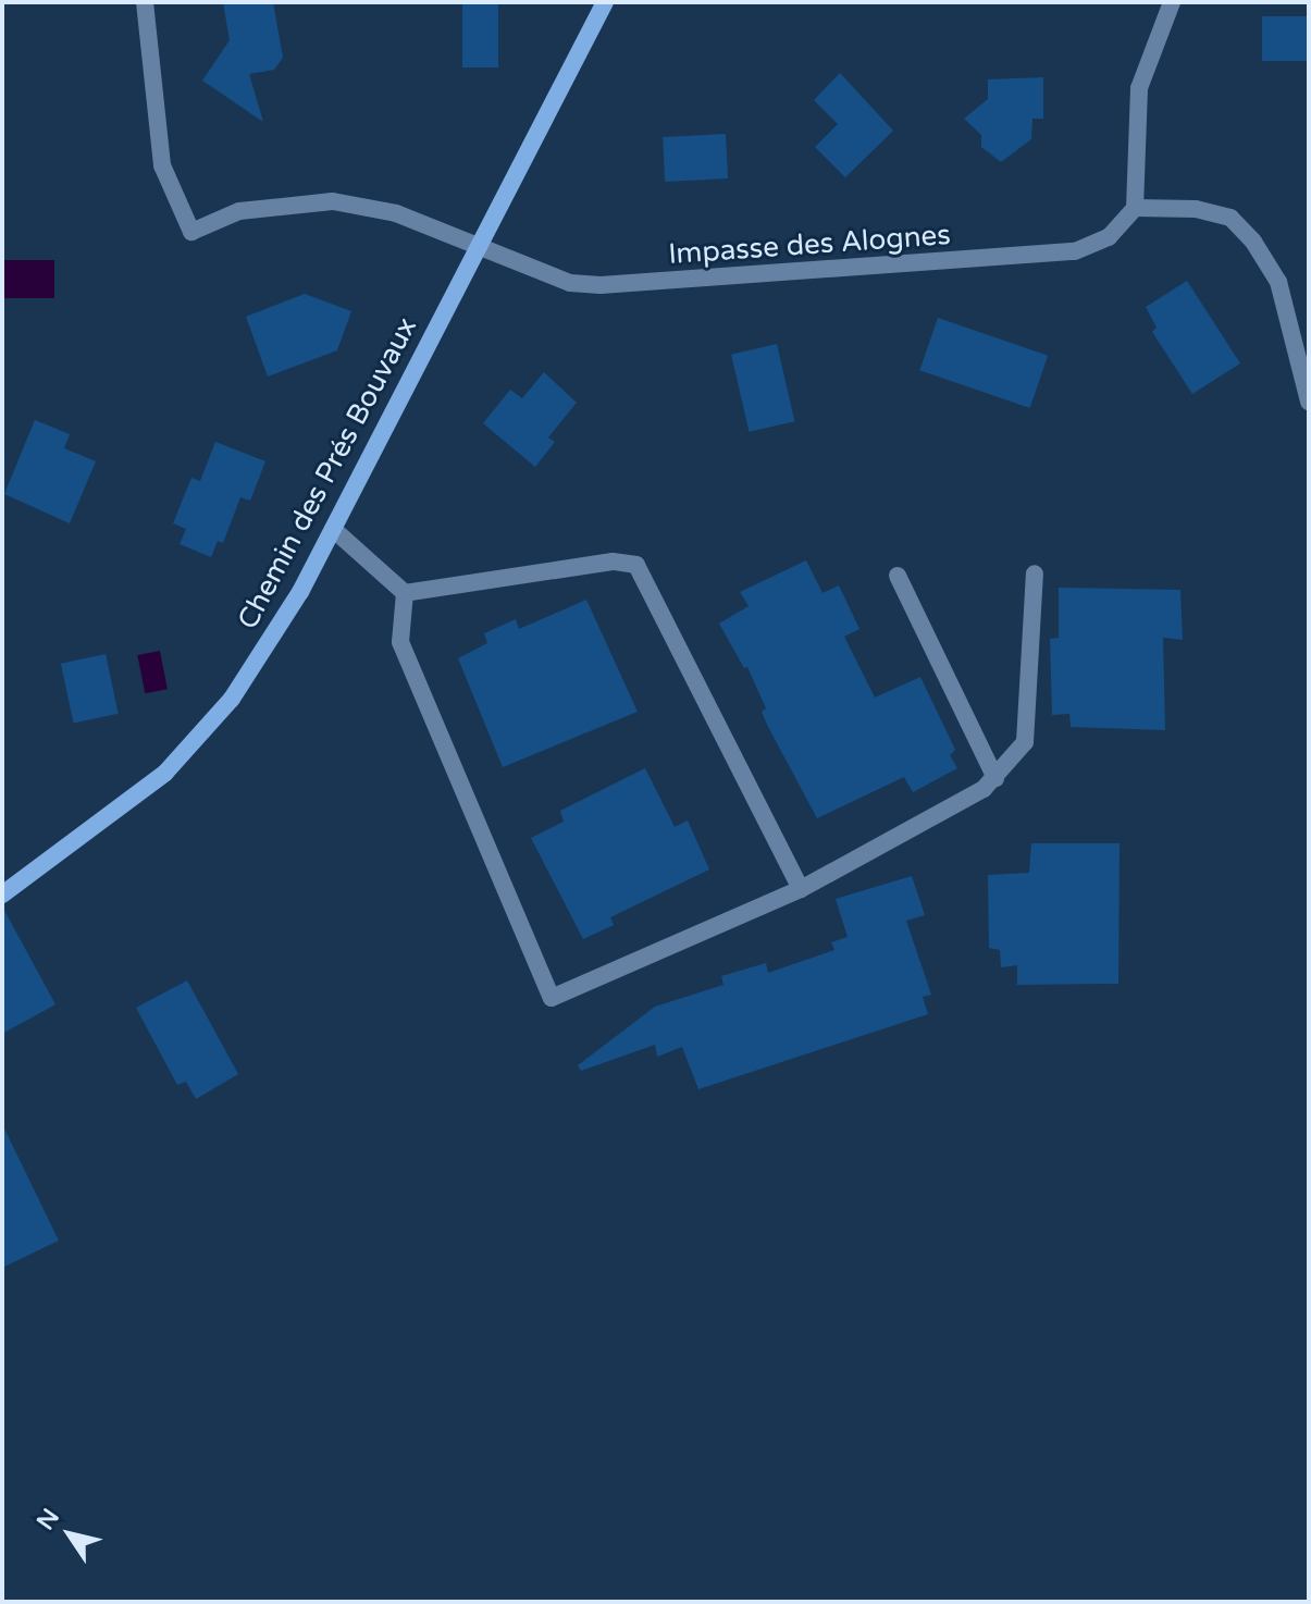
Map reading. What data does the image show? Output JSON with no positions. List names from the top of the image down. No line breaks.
{"streets":{"street":["Impasse des Alognes","Chemin des Prés Bouvaux"]},"crossings":[["Impasse des Alognes","Chemin des Prés Bouvaux"]],"north":"top left"}
